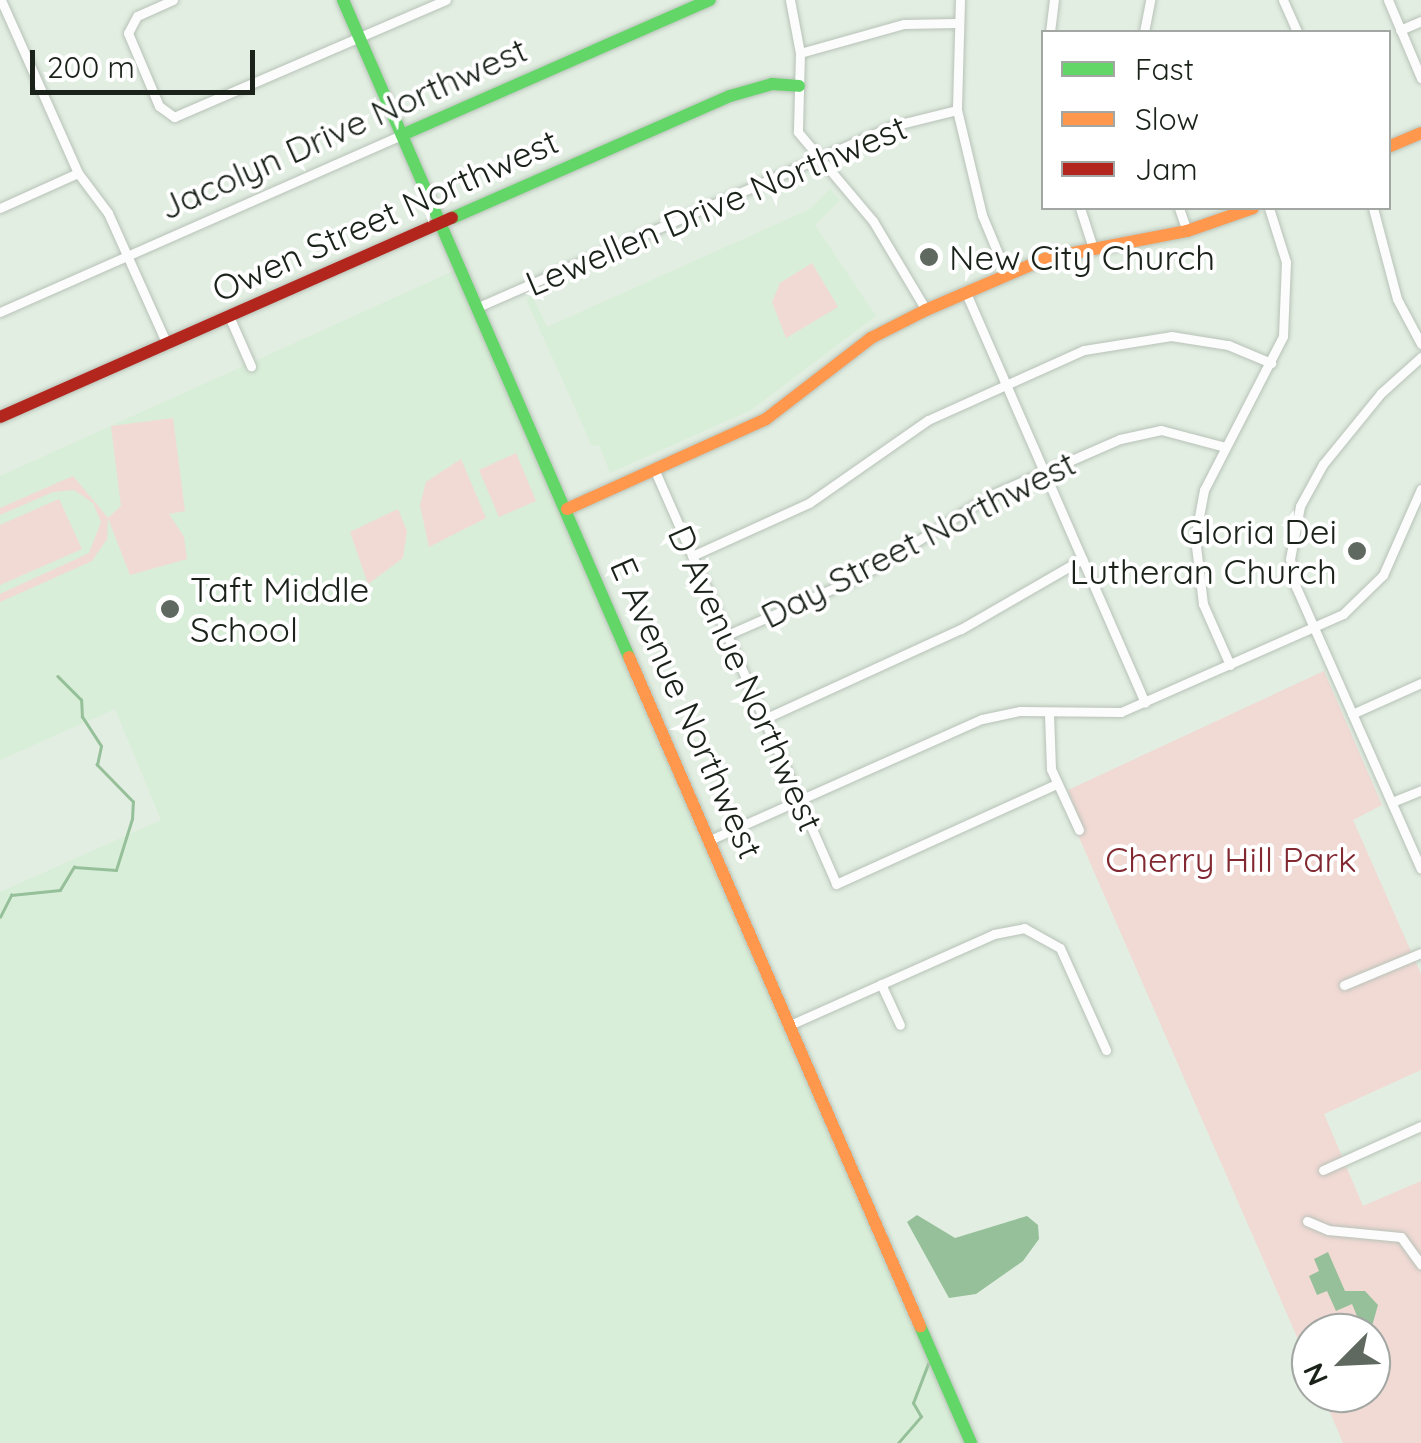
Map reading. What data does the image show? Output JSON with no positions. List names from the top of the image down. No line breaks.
{"streets":{"street":["Jacolyn Drive Northwest","Lewellen Drive Northwest","Owen Street Northwest","Day Street Northwest","D Avenue Northwest","E Avenue Northwest"]},"crossings":[["Jacolyn Drive Northwest","E Avenue Northwest"],["Lewellen Drive Northwest","E Avenue Northwest"],["Owen Street Northwest","E Avenue Northwest"],["Day Street Northwest","D Avenue Northwest"]],"parks":["Cherry Hill Park"],"places":["New City Church","Gloria Dei Lutheran Church","Taft Middle School"],"legend":["Fast","Slow","Jam"],"scale_bar":"200 m","north":"bottom left"}
